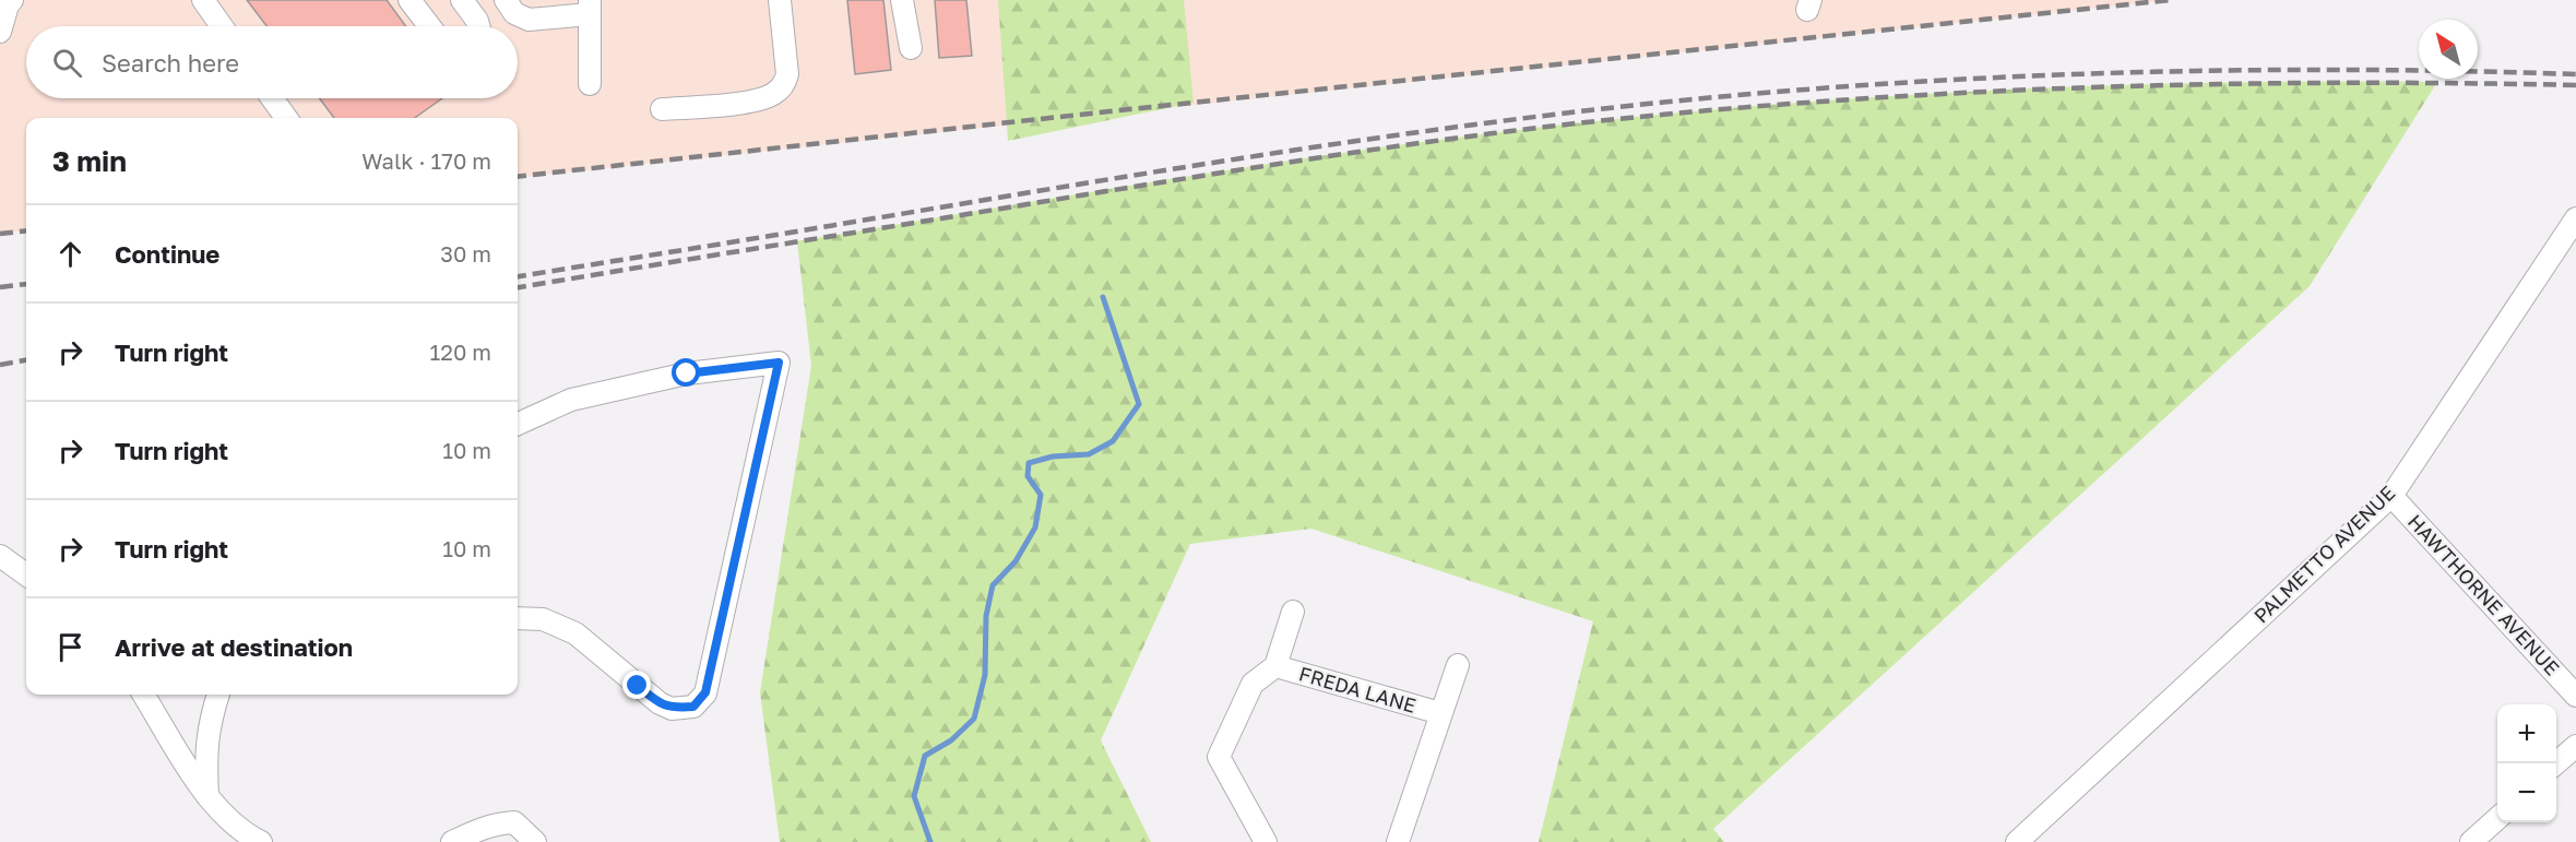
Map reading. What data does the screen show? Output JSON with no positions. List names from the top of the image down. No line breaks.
{"streets":{"street":["PALMETTO AVENUE","HAWTHORNE AVENUE","FREDA LANE"]},"crossings":[["PALMETTO AVENUE","HAWTHORNE AVENUE"]],"north":"top left","page":{"search":"Search here","heading":["3 min","Walk · 170 m"],"list":[["Continue","30 m"],["Turn right","120 m"],["Turn right","10 m"],["Turn right","10 m"],"Arrive at destination"],"map_buttons":["+","−"]}}
